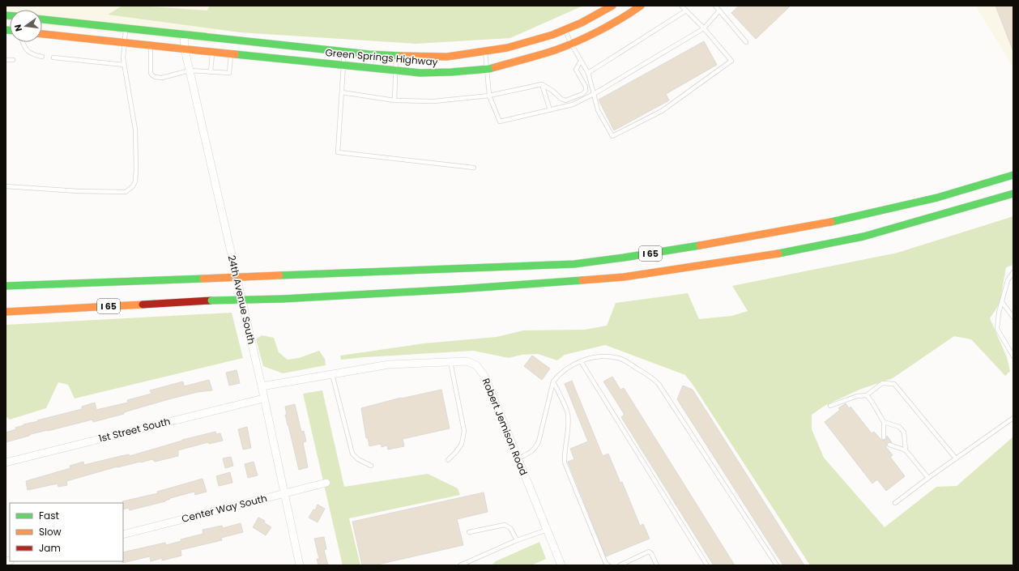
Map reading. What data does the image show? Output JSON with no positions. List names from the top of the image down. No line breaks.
{"streets":{"main road":["Green Springs Highway","I 65"],"street":["24th Avenue South","Robert Jemison Road","1st Street South","Center Way South"]},"crossings":[["Green Springs Highway","24th Avenue South"],["24th Avenue South","Robert Jemison Road"],["24th Avenue South","1st Street South"],["24th Avenue South","Center Way South"]],"legend":["Fast","Slow","Jam"],"north":"left"}
